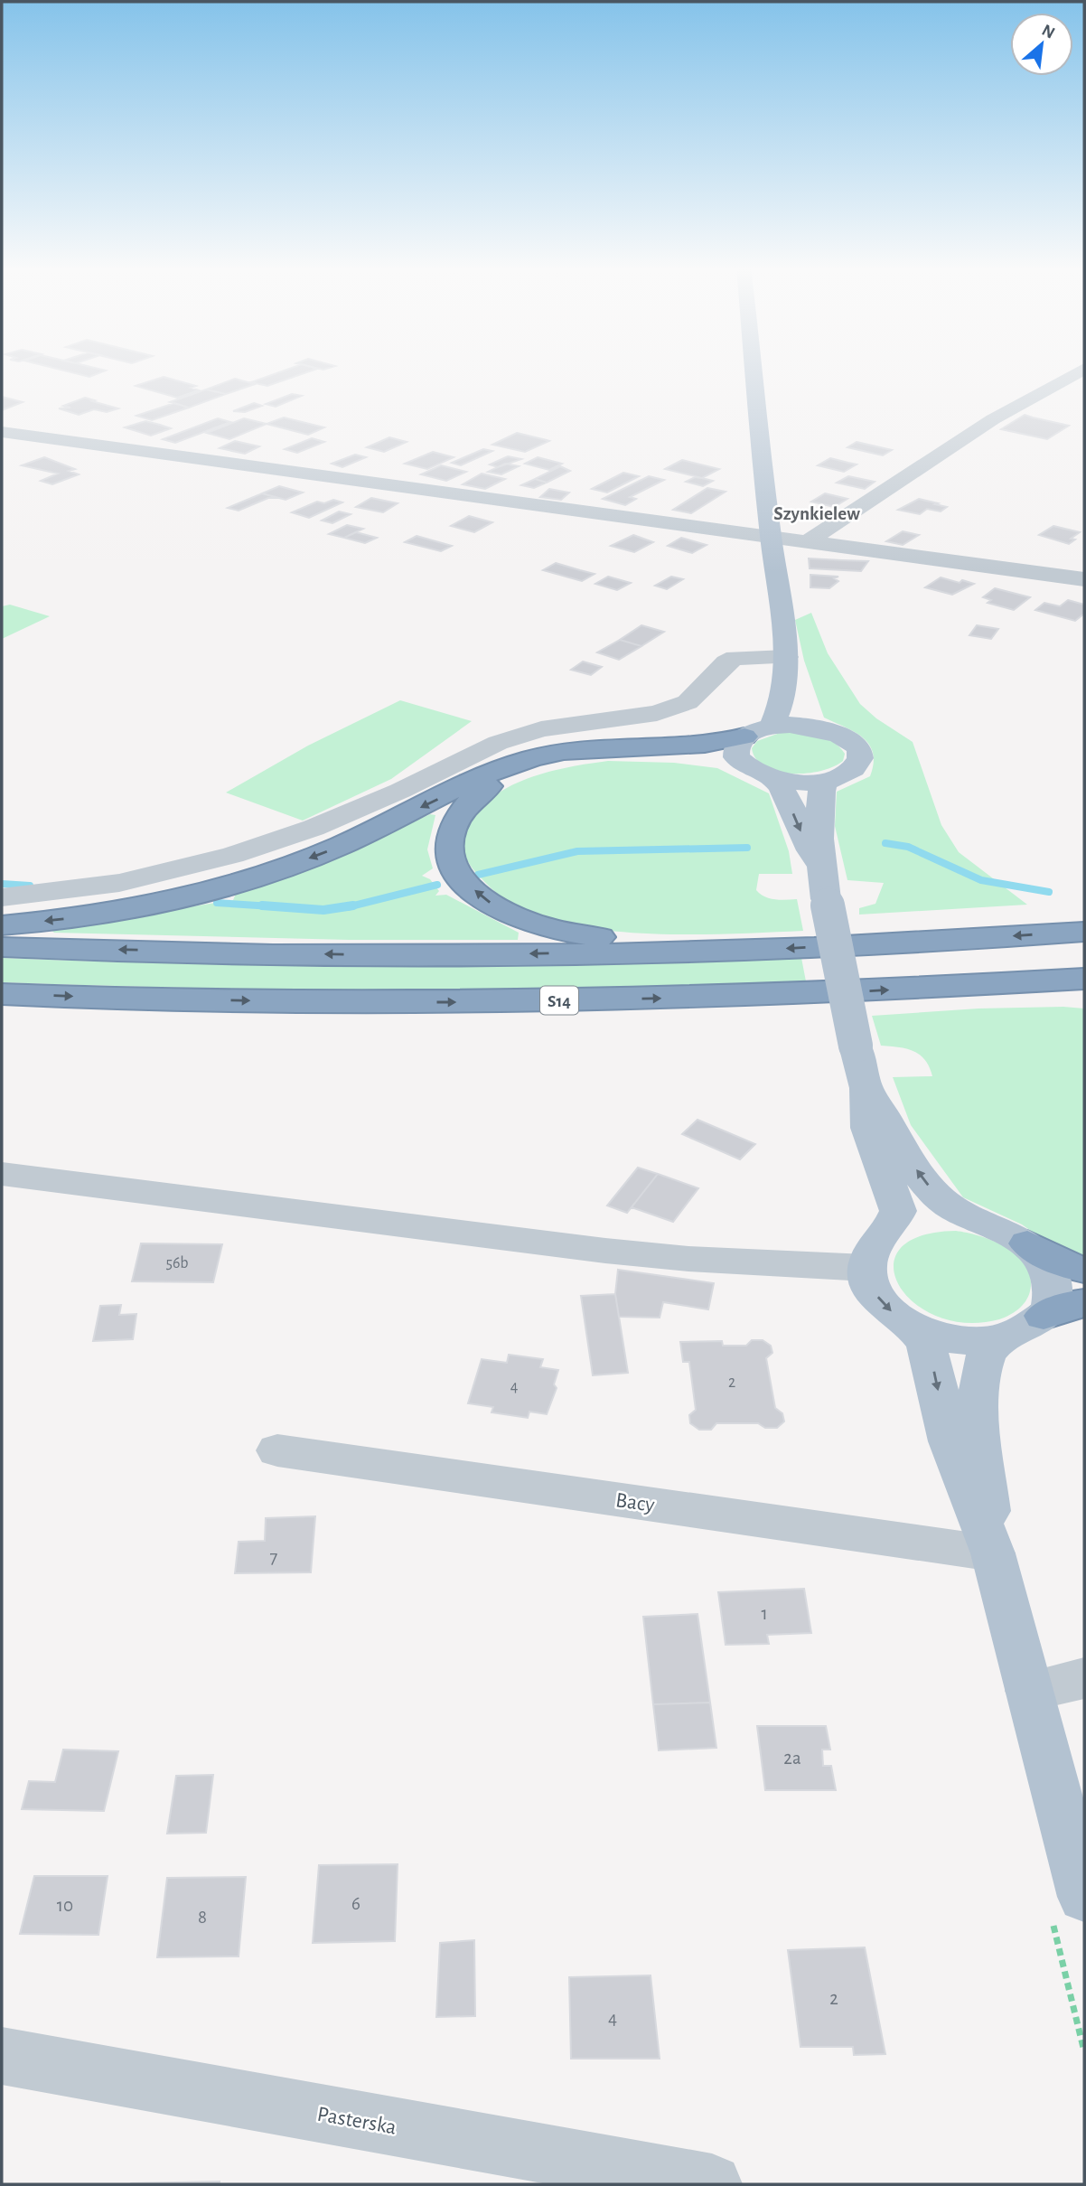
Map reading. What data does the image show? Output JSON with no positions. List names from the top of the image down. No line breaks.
{"streets":{"highway":["S14"],"street":["Bacy","Pasterska"]},"districts":["Szynkielew"],"house_numbers":["56b","2","4","7","1","2a","6","10","8","2","4"],"north":"top right"}
